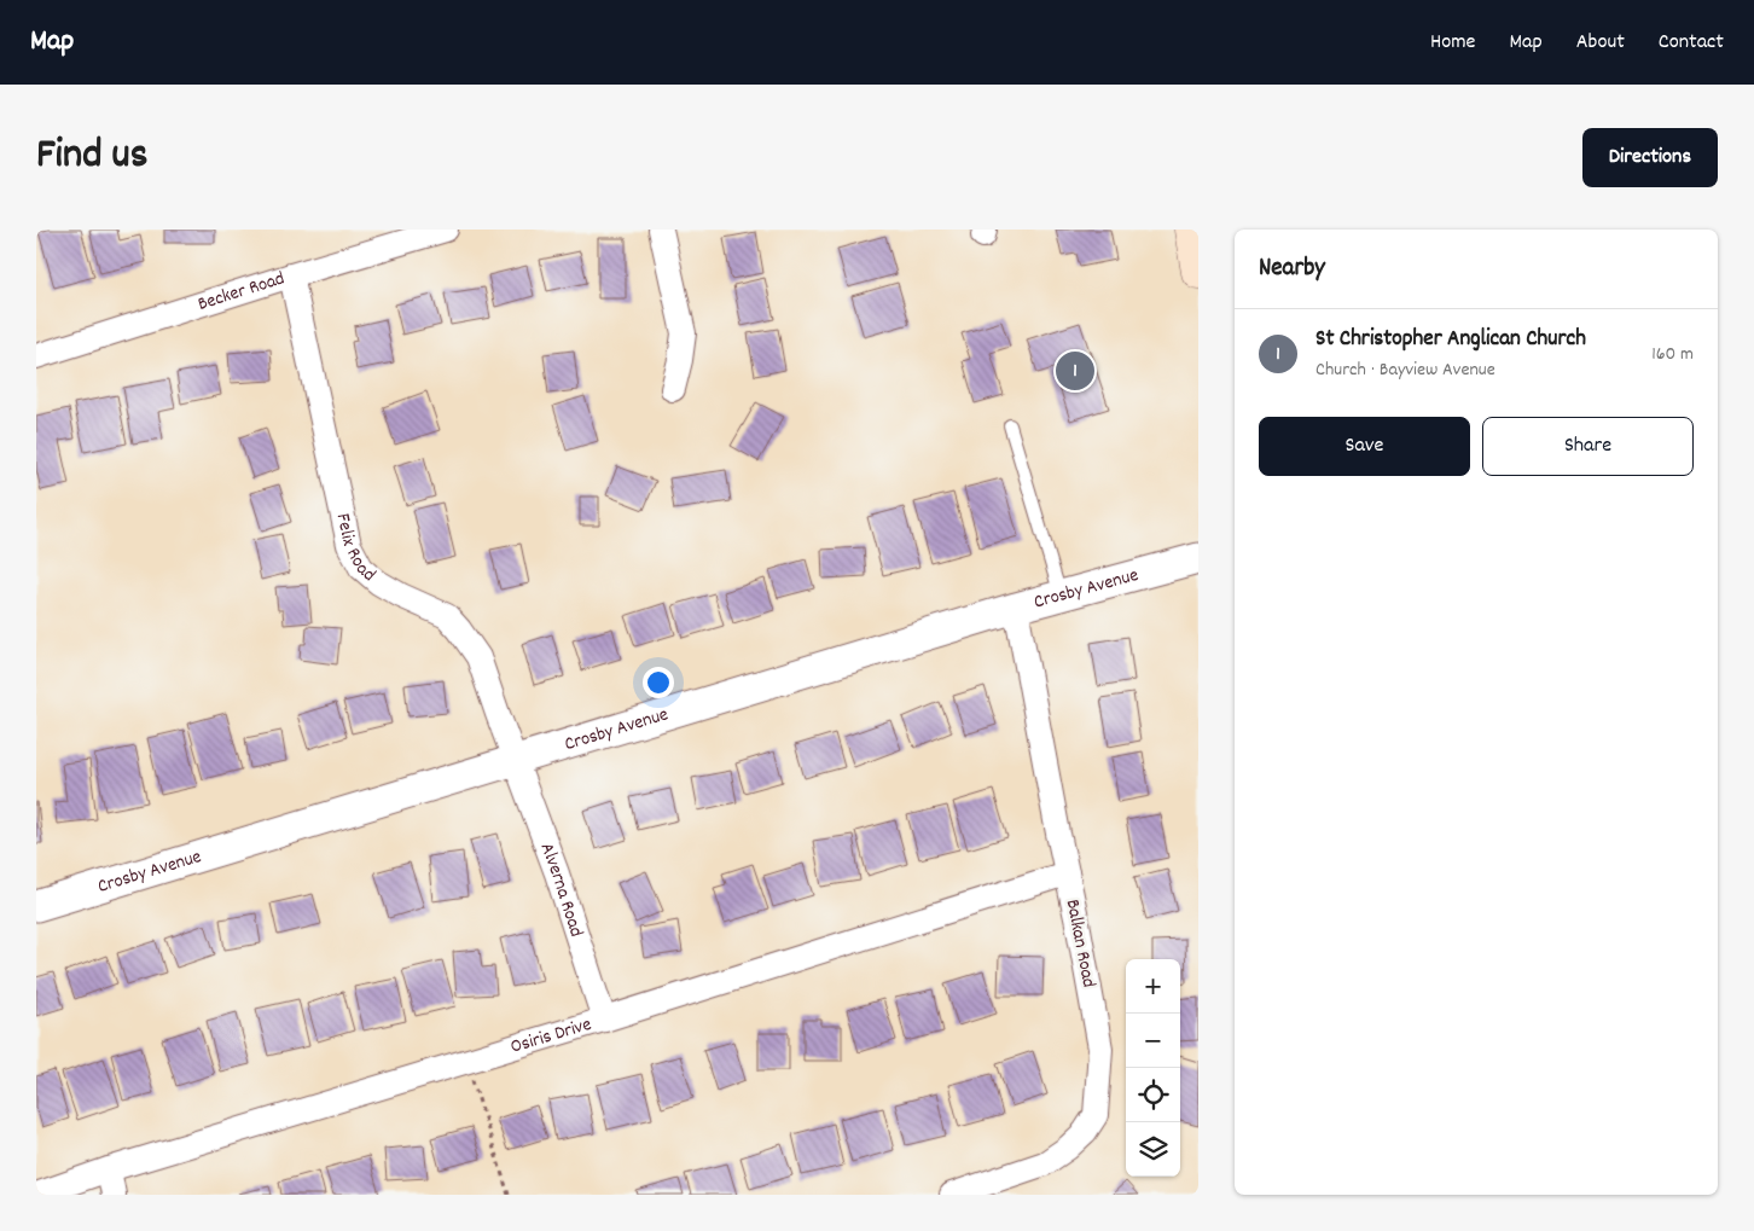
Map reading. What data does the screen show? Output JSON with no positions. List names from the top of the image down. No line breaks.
{"streets":{"street":["Becker Road","Felix Road","Crosby Avenue","Alverna Road","Balkan Road","Osiris Drive"]},"crossings":[["Becker Road","Felix Road"],["Felix Road","Crosby Avenue"],["Felix Road","Alverna Road"],["Crosby Avenue","Alverna Road"],["Crosby Avenue","Balkan Road"],["Alverna Road","Osiris Drive"],["Balkan Road","Osiris Drive"]],"page":{"header":"Map","nav":["Home","Map","About","Contact"],"title":"Find us","buttons":["Directions",["Save","Share"]],"heading":"Nearby","list":[{"mark":"1","name":"St Christopher Anglican Church","note":"Church · Bayview Avenue","value":"160 m"}],"pins":"1","map_buttons":["+","−"]}}
